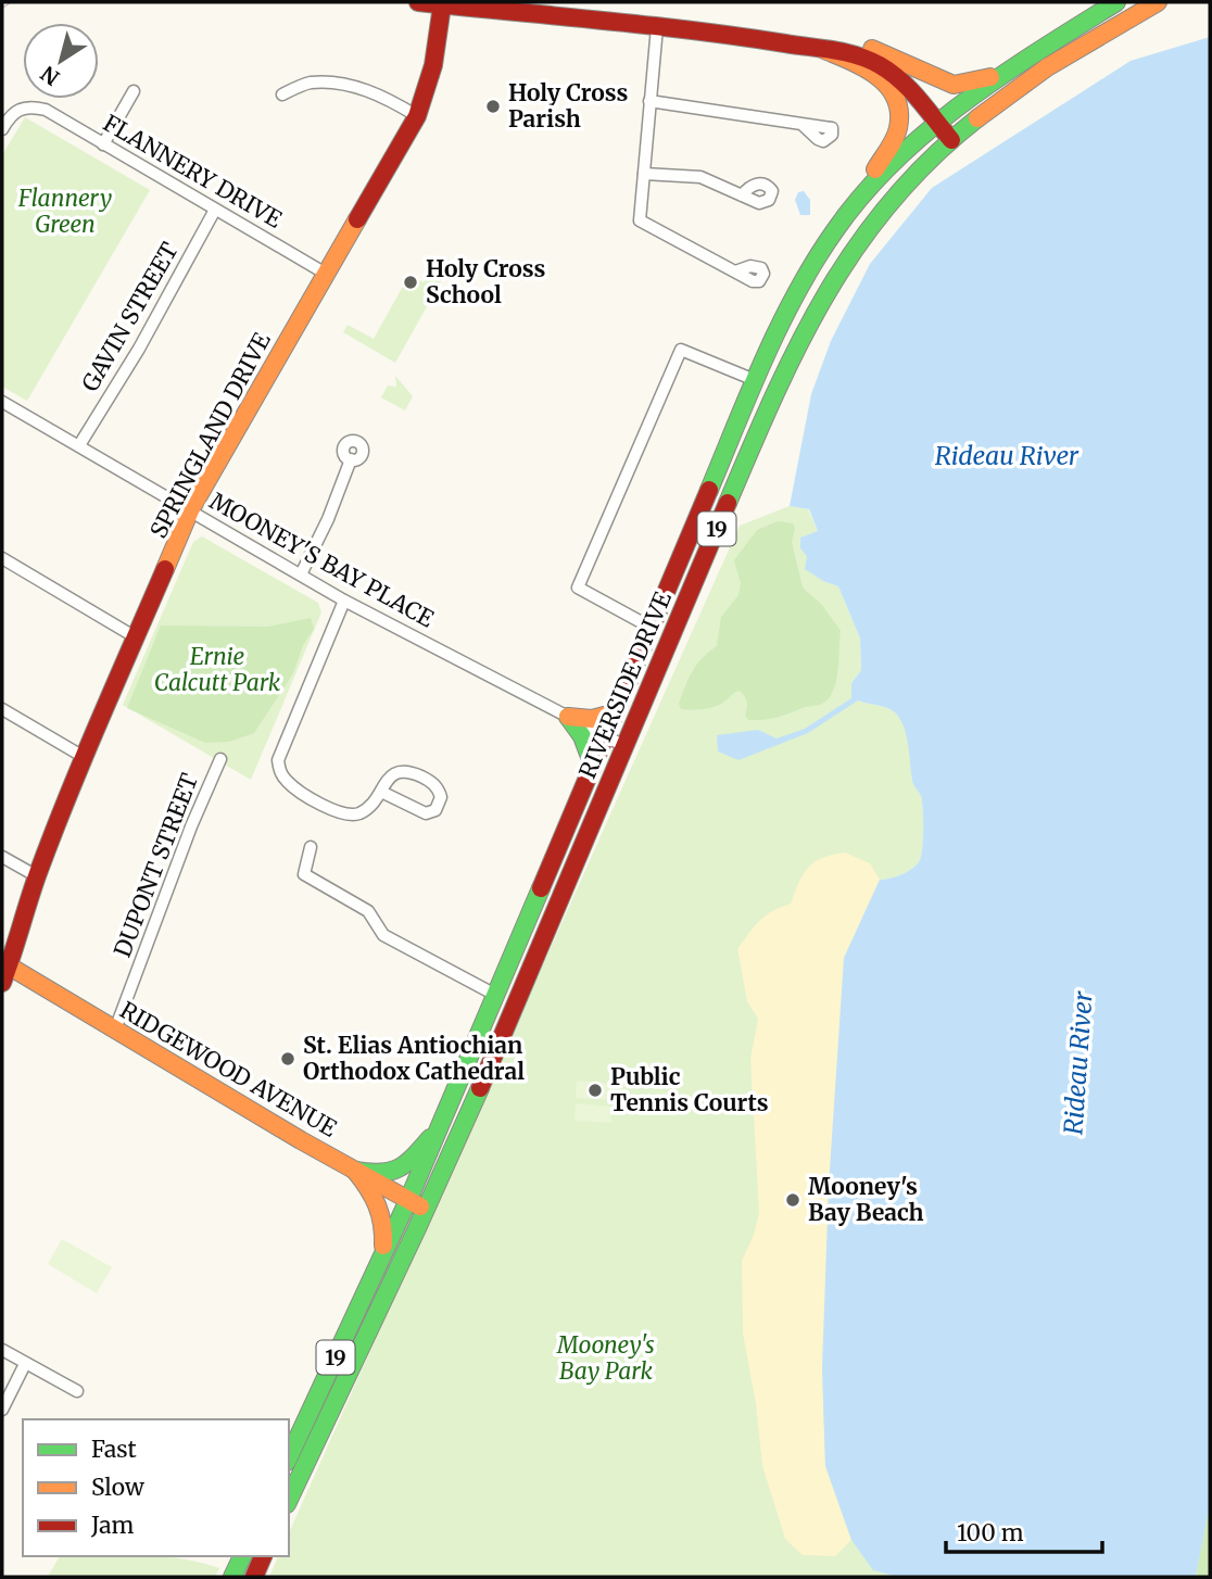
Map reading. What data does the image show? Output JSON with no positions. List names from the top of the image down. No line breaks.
{"streets":{"main road":["SPRINGLAND DRIVE","19","RIVERSIDE DRIVE","RIDGEWOOD AVENUE"],"street":["FLANNERY DRIVE","GAVIN STREET","MOONEY'S BAY PLACE","DUPONT STREET"]},"crossings":[["FLANNERY DRIVE","GAVIN STREET"],["FLANNERY DRIVE","SPRINGLAND DRIVE"],["GAVIN STREET","MOONEY'S BAY PLACE"],["SPRINGLAND DRIVE","MOONEY'S BAY PLACE"],["SPRINGLAND DRIVE","RIDGEWOOD AVENUE"],["MOONEY'S BAY PLACE","RIVERSIDE DRIVE"],["RIVERSIDE DRIVE","RIDGEWOOD AVENUE"],["DUPONT STREET","RIDGEWOOD AVENUE"]],"water":["Rideau River"],"parks":["Flannery Green","Ernie Calcutt Park","Mooney's Bay Park"],"places":["Holy Cross Parish","Holy Cross School","St. Elias Antiochian Orthodox Cathedral","Public Tennis Courts","Mooney's Bay Beach"],"legend":["Fast","Slow","Jam"],"scale_bar":"100 m","north":"bottom left"}
